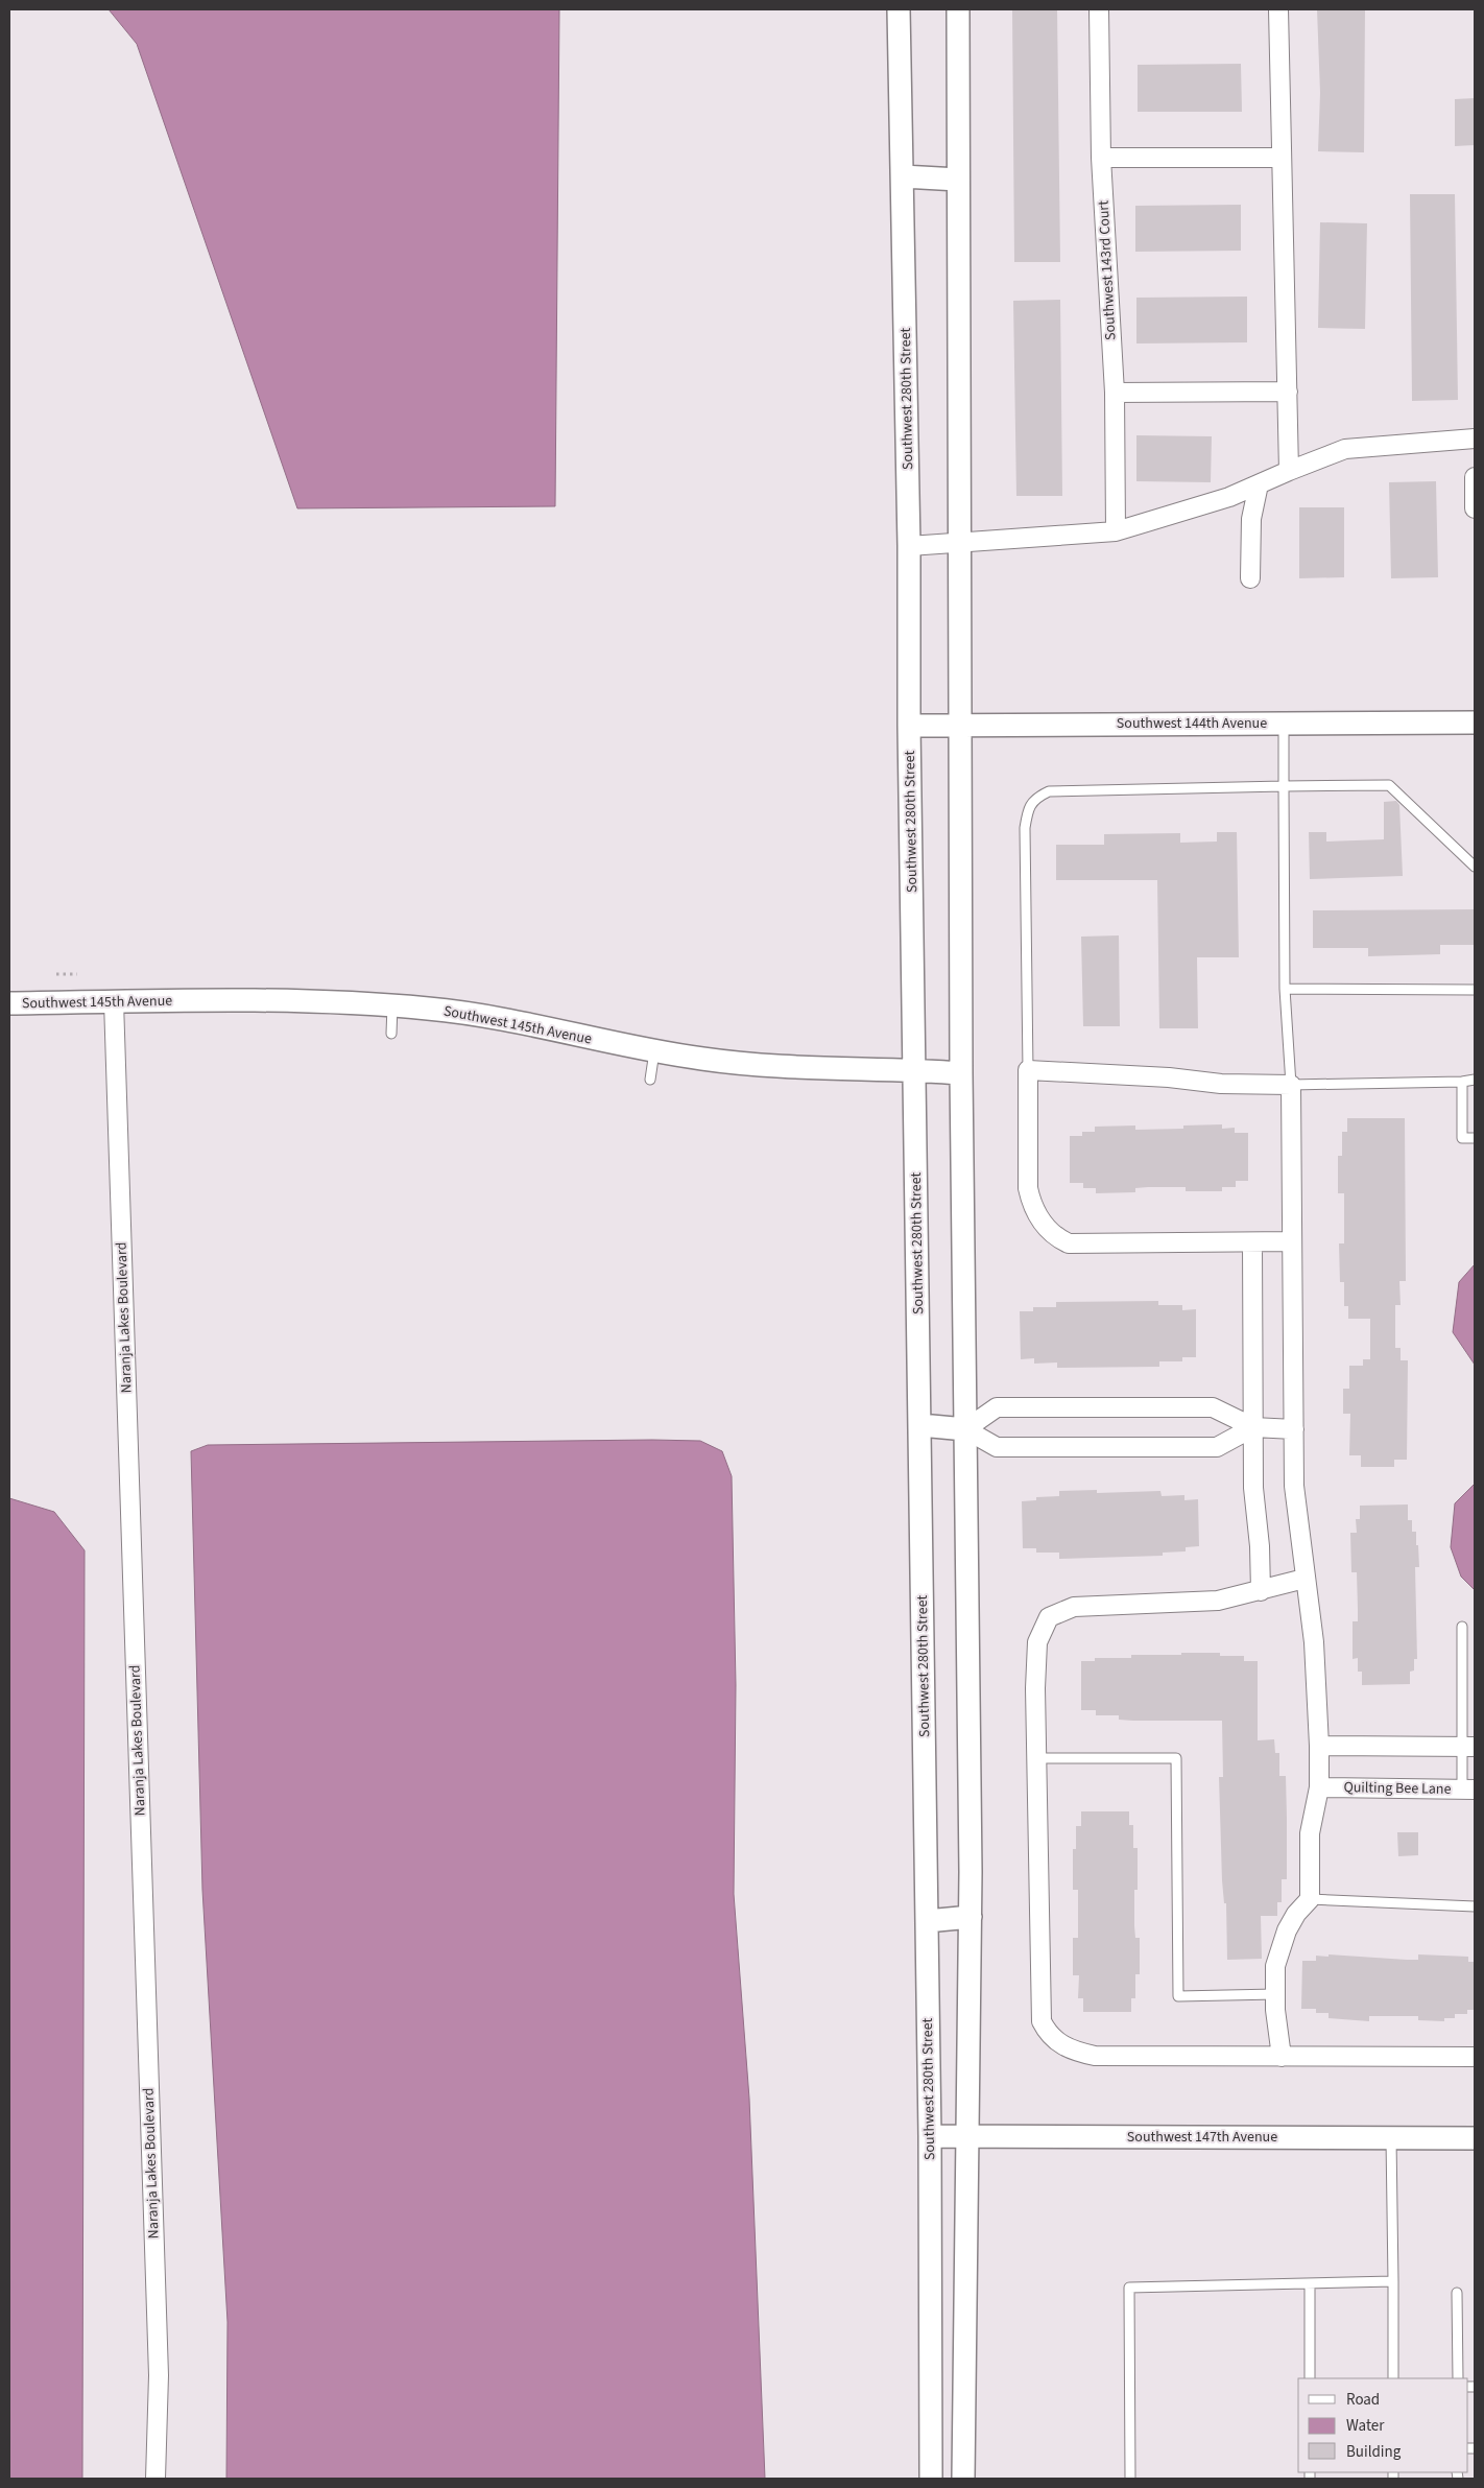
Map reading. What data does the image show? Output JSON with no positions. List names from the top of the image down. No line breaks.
{"streets":{"street":["Southwest 143rd Court","Southwest 280th Street","Southwest 144th Avenue","Southwest 145th Avenue","Naranja Lakes Boulevard","Quilting Bee Lane","Southwest 147th Avenue"]},"crossings":[["Southwest 280th Street","Southwest 144th Avenue"],["Southwest 280th Street","Southwest 145th Avenue"],["Southwest 280th Street","Southwest 147th Avenue"],["Southwest 145th Avenue","Naranja Lakes Boulevard"]],"legend":["Road","Water","Building"]}
